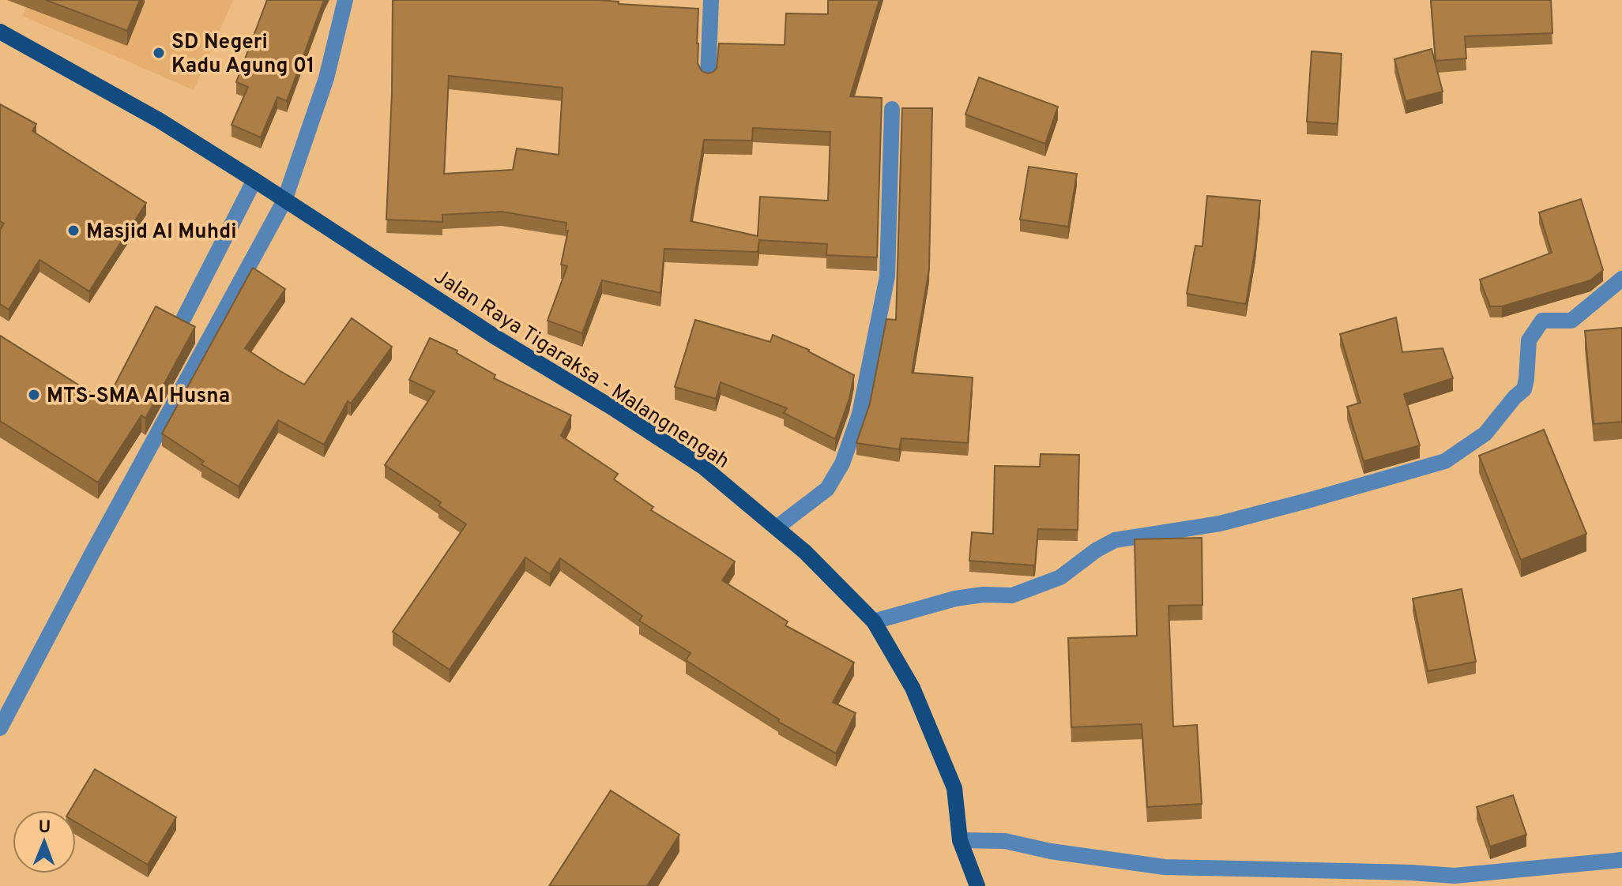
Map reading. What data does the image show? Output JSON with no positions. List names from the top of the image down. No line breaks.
{"streets":{"main road":["Jalan Raya Tigaraksa - Malangnengah"]},"places":["SD Negeri Kadu Agung 01","Masjid Al Muhdi","MTS-SMA Al Husna"],"north":"top"}
